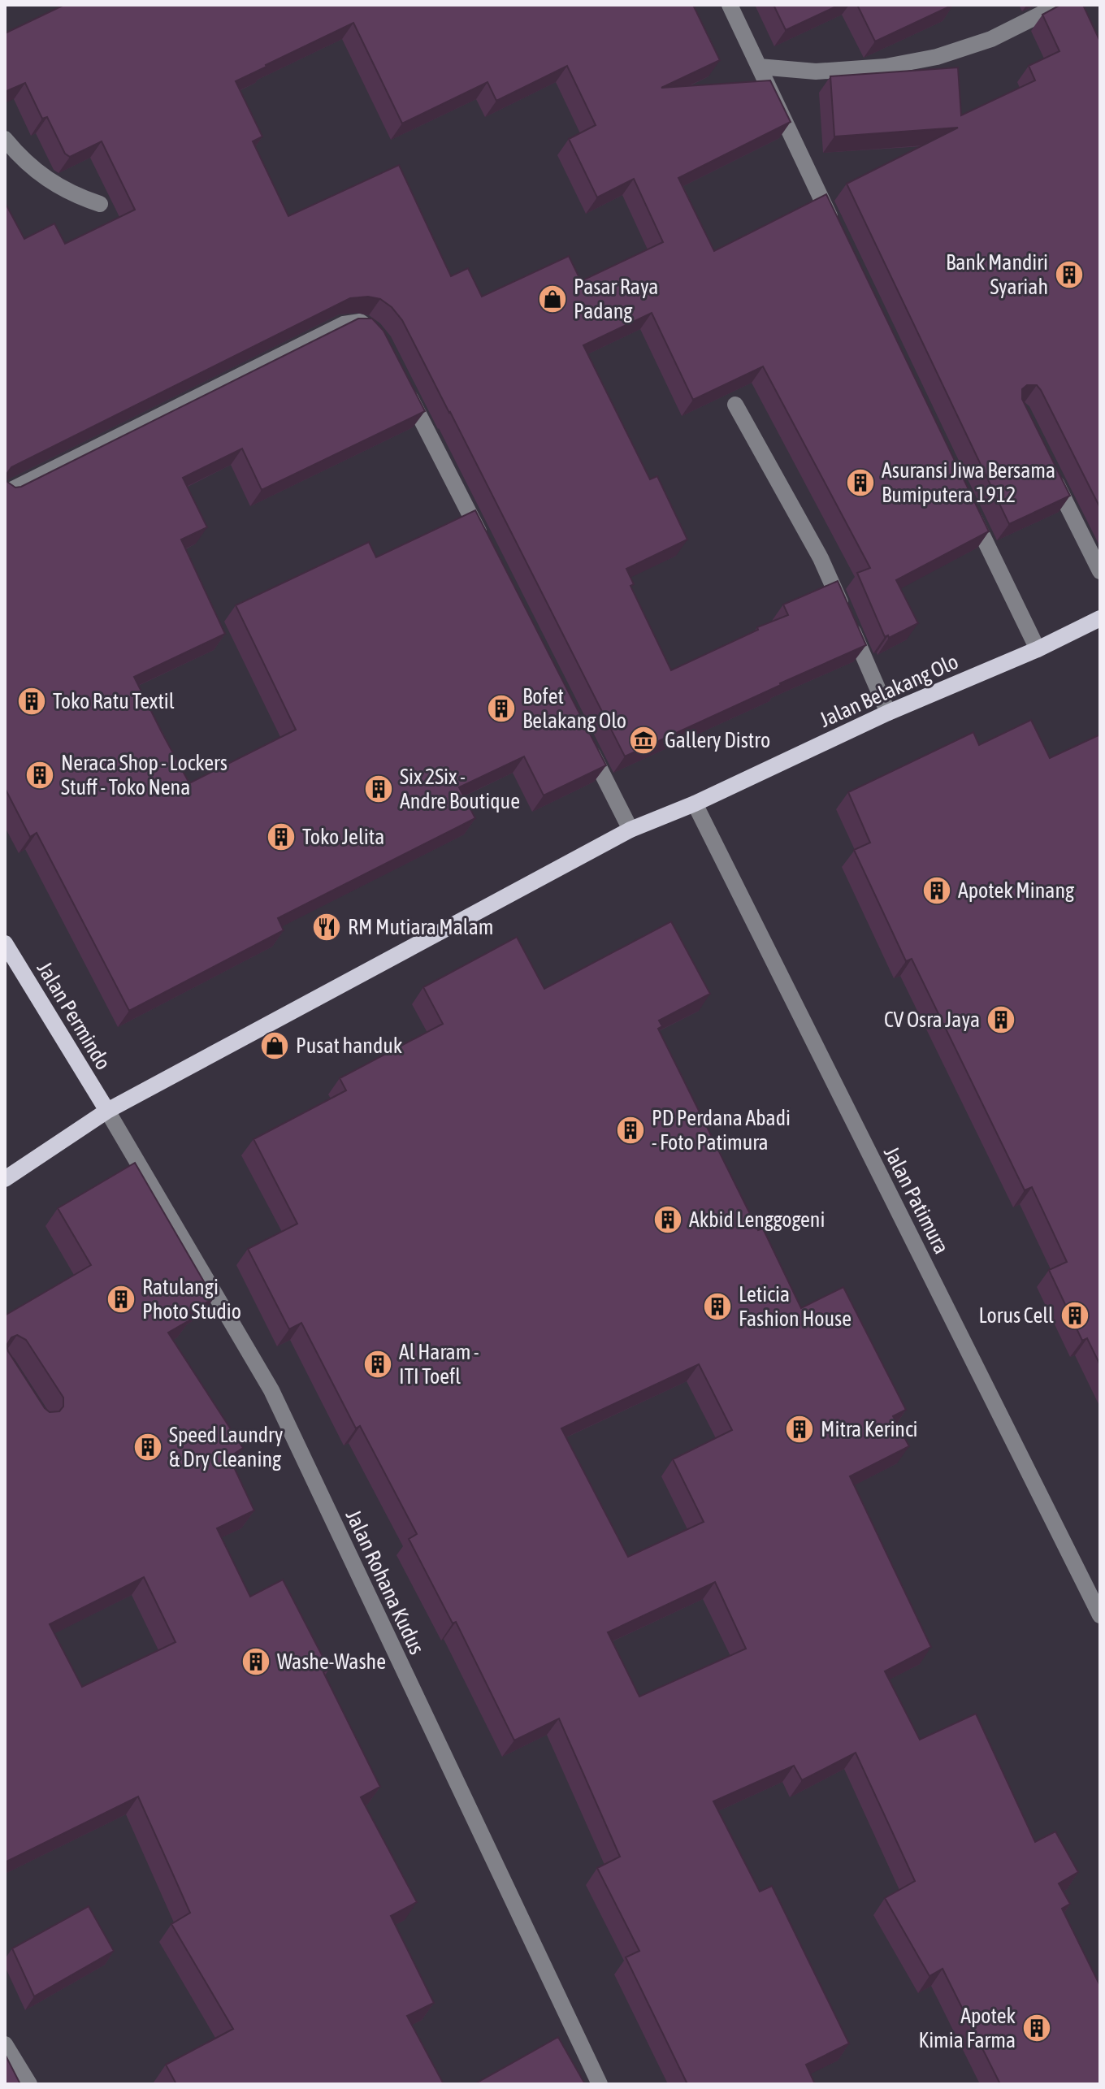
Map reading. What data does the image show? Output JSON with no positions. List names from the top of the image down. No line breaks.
{"streets":{"main road":["Jalan Belakang Olo","Jalan Permindo"],"street":["Jalan Patimura","Jalan Rohana Kudus"]},"crossings":[["Jalan Belakang Olo","Jalan Permindo"],["Jalan Belakang Olo","Jalan Patimura"],["Jalan Belakang Olo","Jalan Rohana Kudus"],["Jalan Permindo","Jalan Rohana Kudus"]],"places":{"building":["Bank Mandiri Syariah","Asuransi Jiwa Bersama Bumiputera 1912","Toko Ratu Textil","Bofet Belakang Olo","Neraca Shop - Lockers Stuff - Toko Nena","Six 2Six - Andre Boutique","Toko Jelita","Apotek Minang","CV Osra Jaya","PD Perdana Abadi - Foto Patimura","Akbid Lenggogeni","Ratulangi Photo Studio","Leticia Fashion House","Lorus Cell","Al Haram - ITI Toefl","Mitra Kerinci","Speed Laundry & Dry Cleaning","Washe-Washe","Apotek Kimia Farma"],"shop":["Pasar Raya Padang","Pusat handuk"],"museum":["Gallery Distro"],"restaurant":["RM Mutiara Malam"]}}
